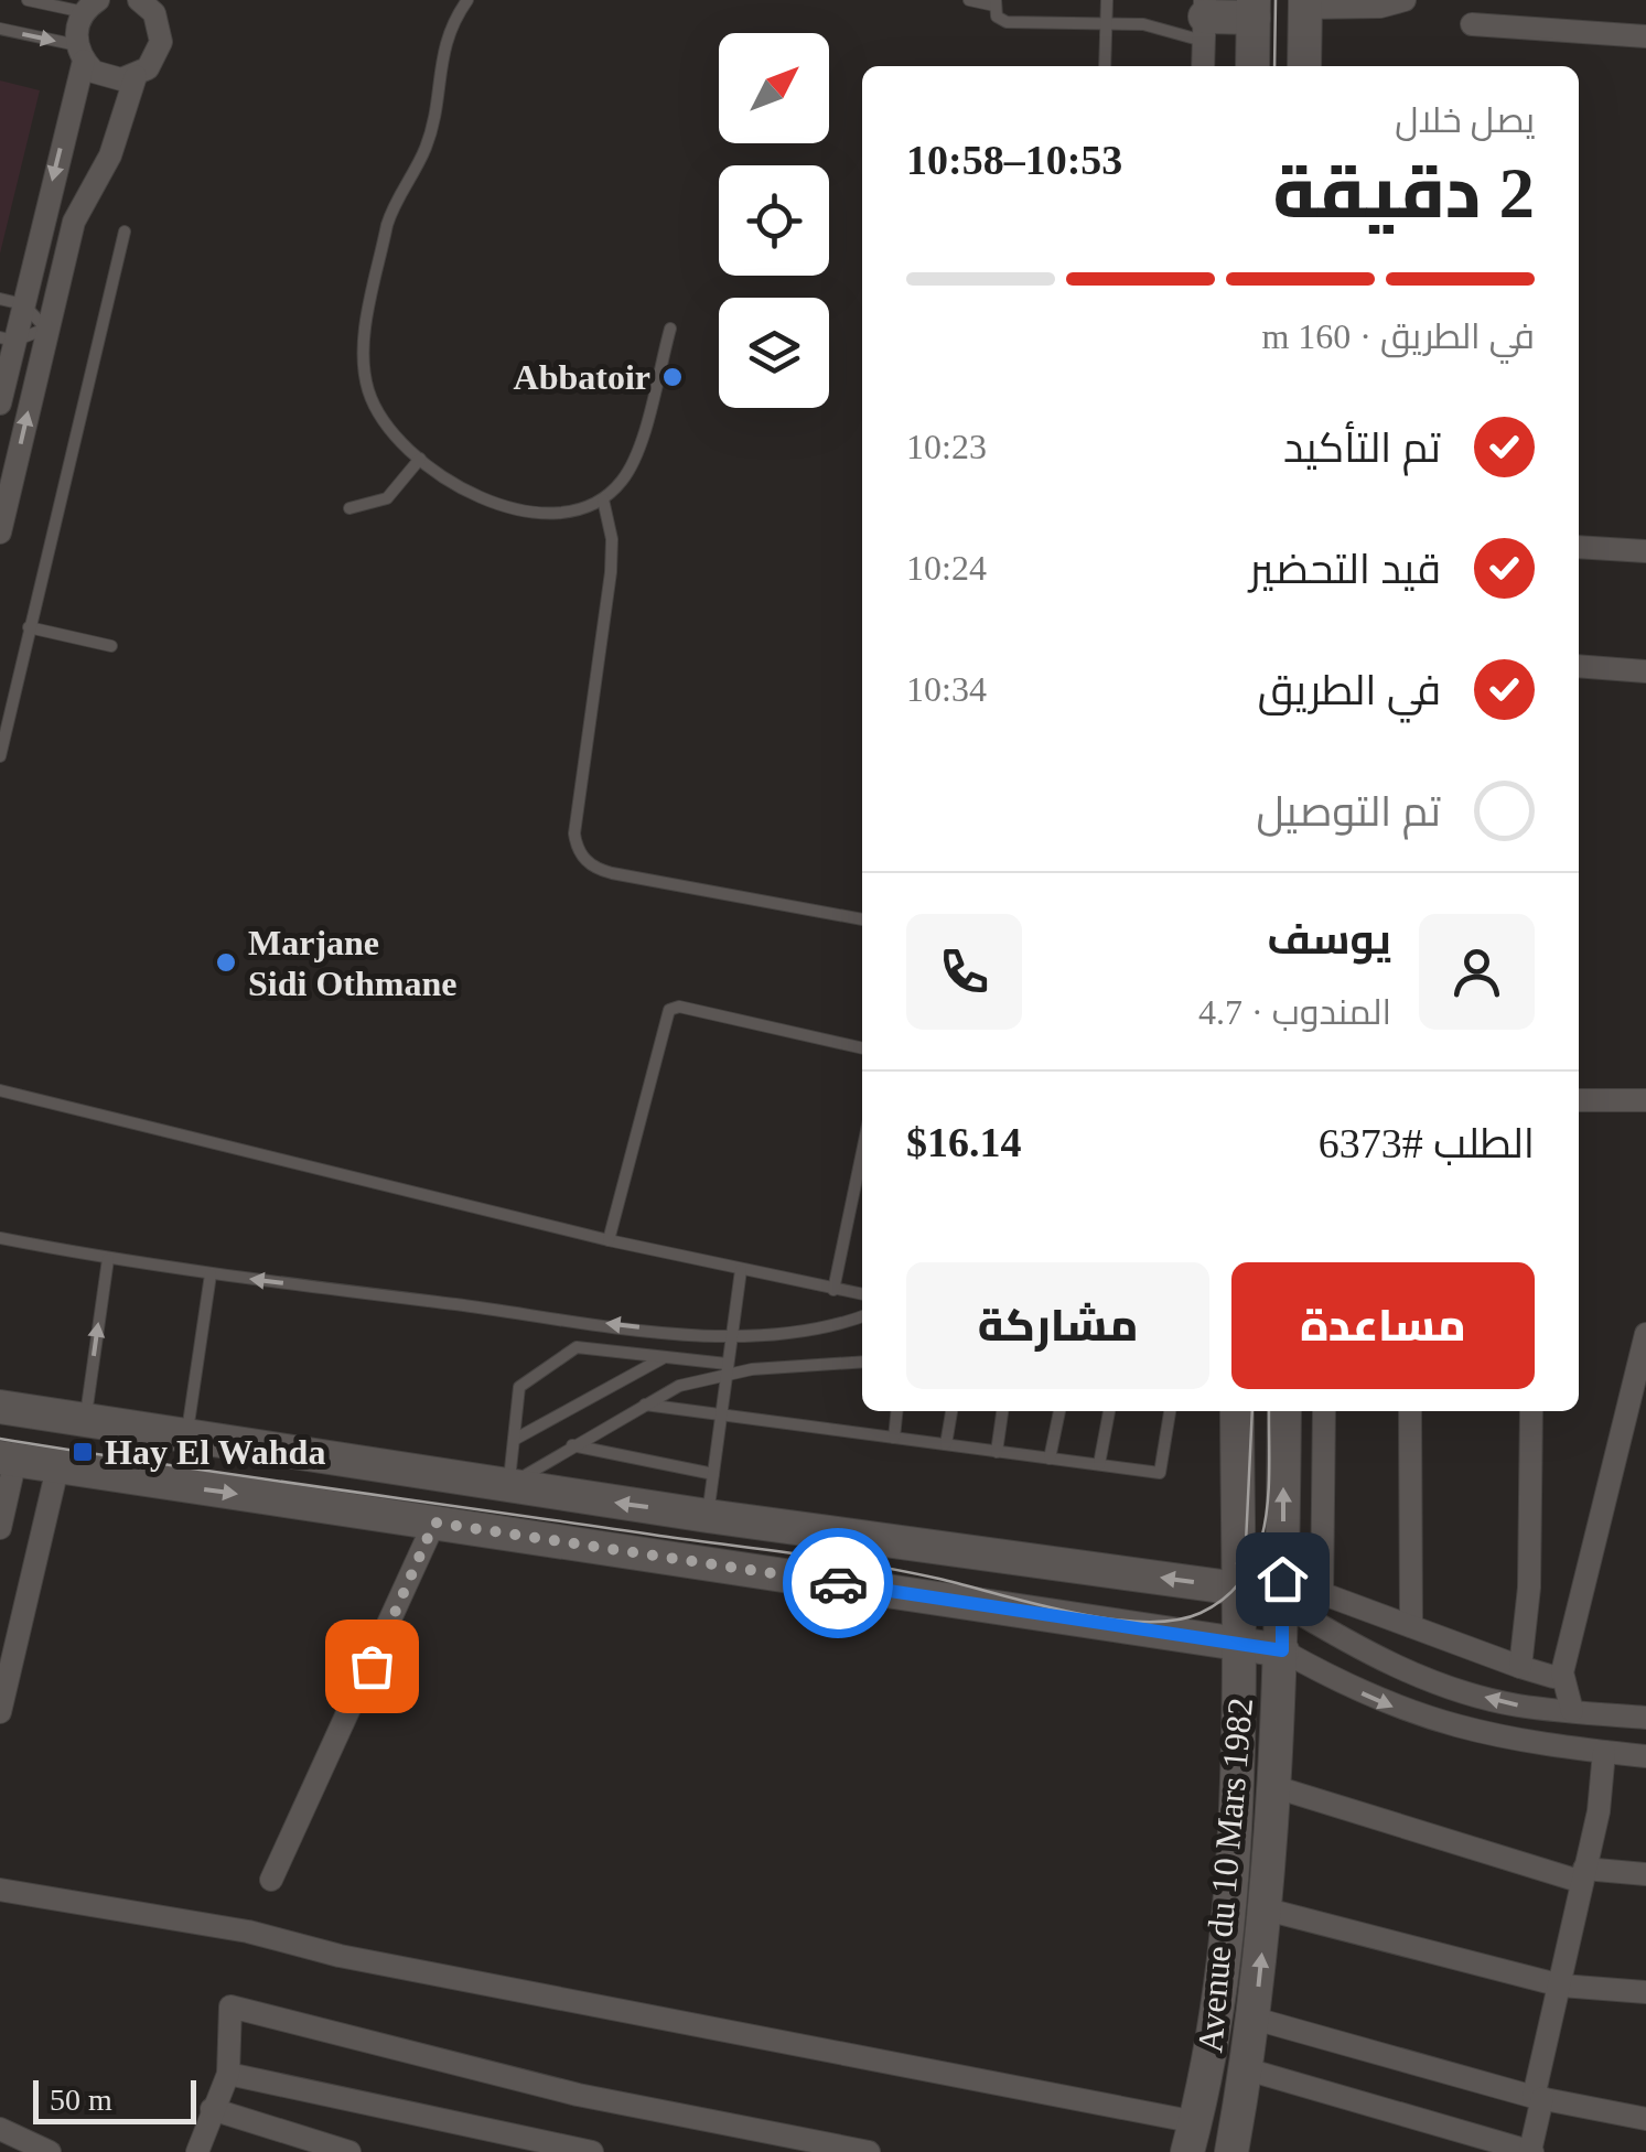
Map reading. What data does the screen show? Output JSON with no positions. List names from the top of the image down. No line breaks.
{"streets":{"street":["Avenue du 10 Mars 1982"]},"places":{"other":["Abbatoir","Marjane Sidi Othmane"],"transit":["Hay El Wahda"]},"scale_bar":"50 m","north":"top right","page":{"heading":["2 دقيقة","يصل خلال","10:53–10:58"],"panel":["يوسف","المندوب · 4.7","الطلب #6373","$16.14"],"bar":"في الطريق · 160 m","list":[["تم التأكيد","10:23"],["قيد التحضير","10:24"],["في الطريق","10:34"],"تم التوصيل"],"buttons":["مساعدة","مشاركة"],"scale":"50 m"}}
